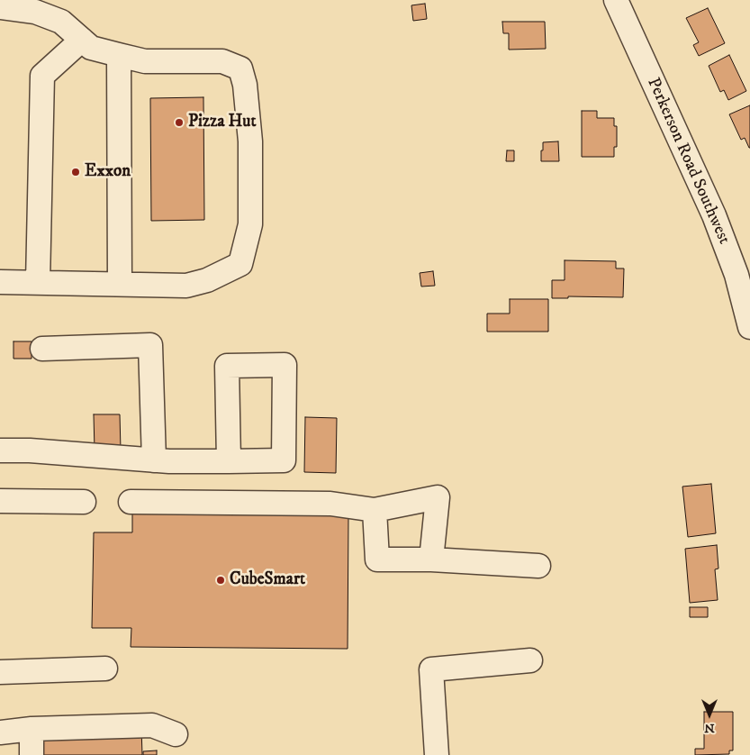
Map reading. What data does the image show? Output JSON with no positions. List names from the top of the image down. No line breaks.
{"streets":{"street":["Perkerson Road Southwest"]},"places":["Pizza Hut","Exxon","CubeSmart"],"north":"bottom"}
